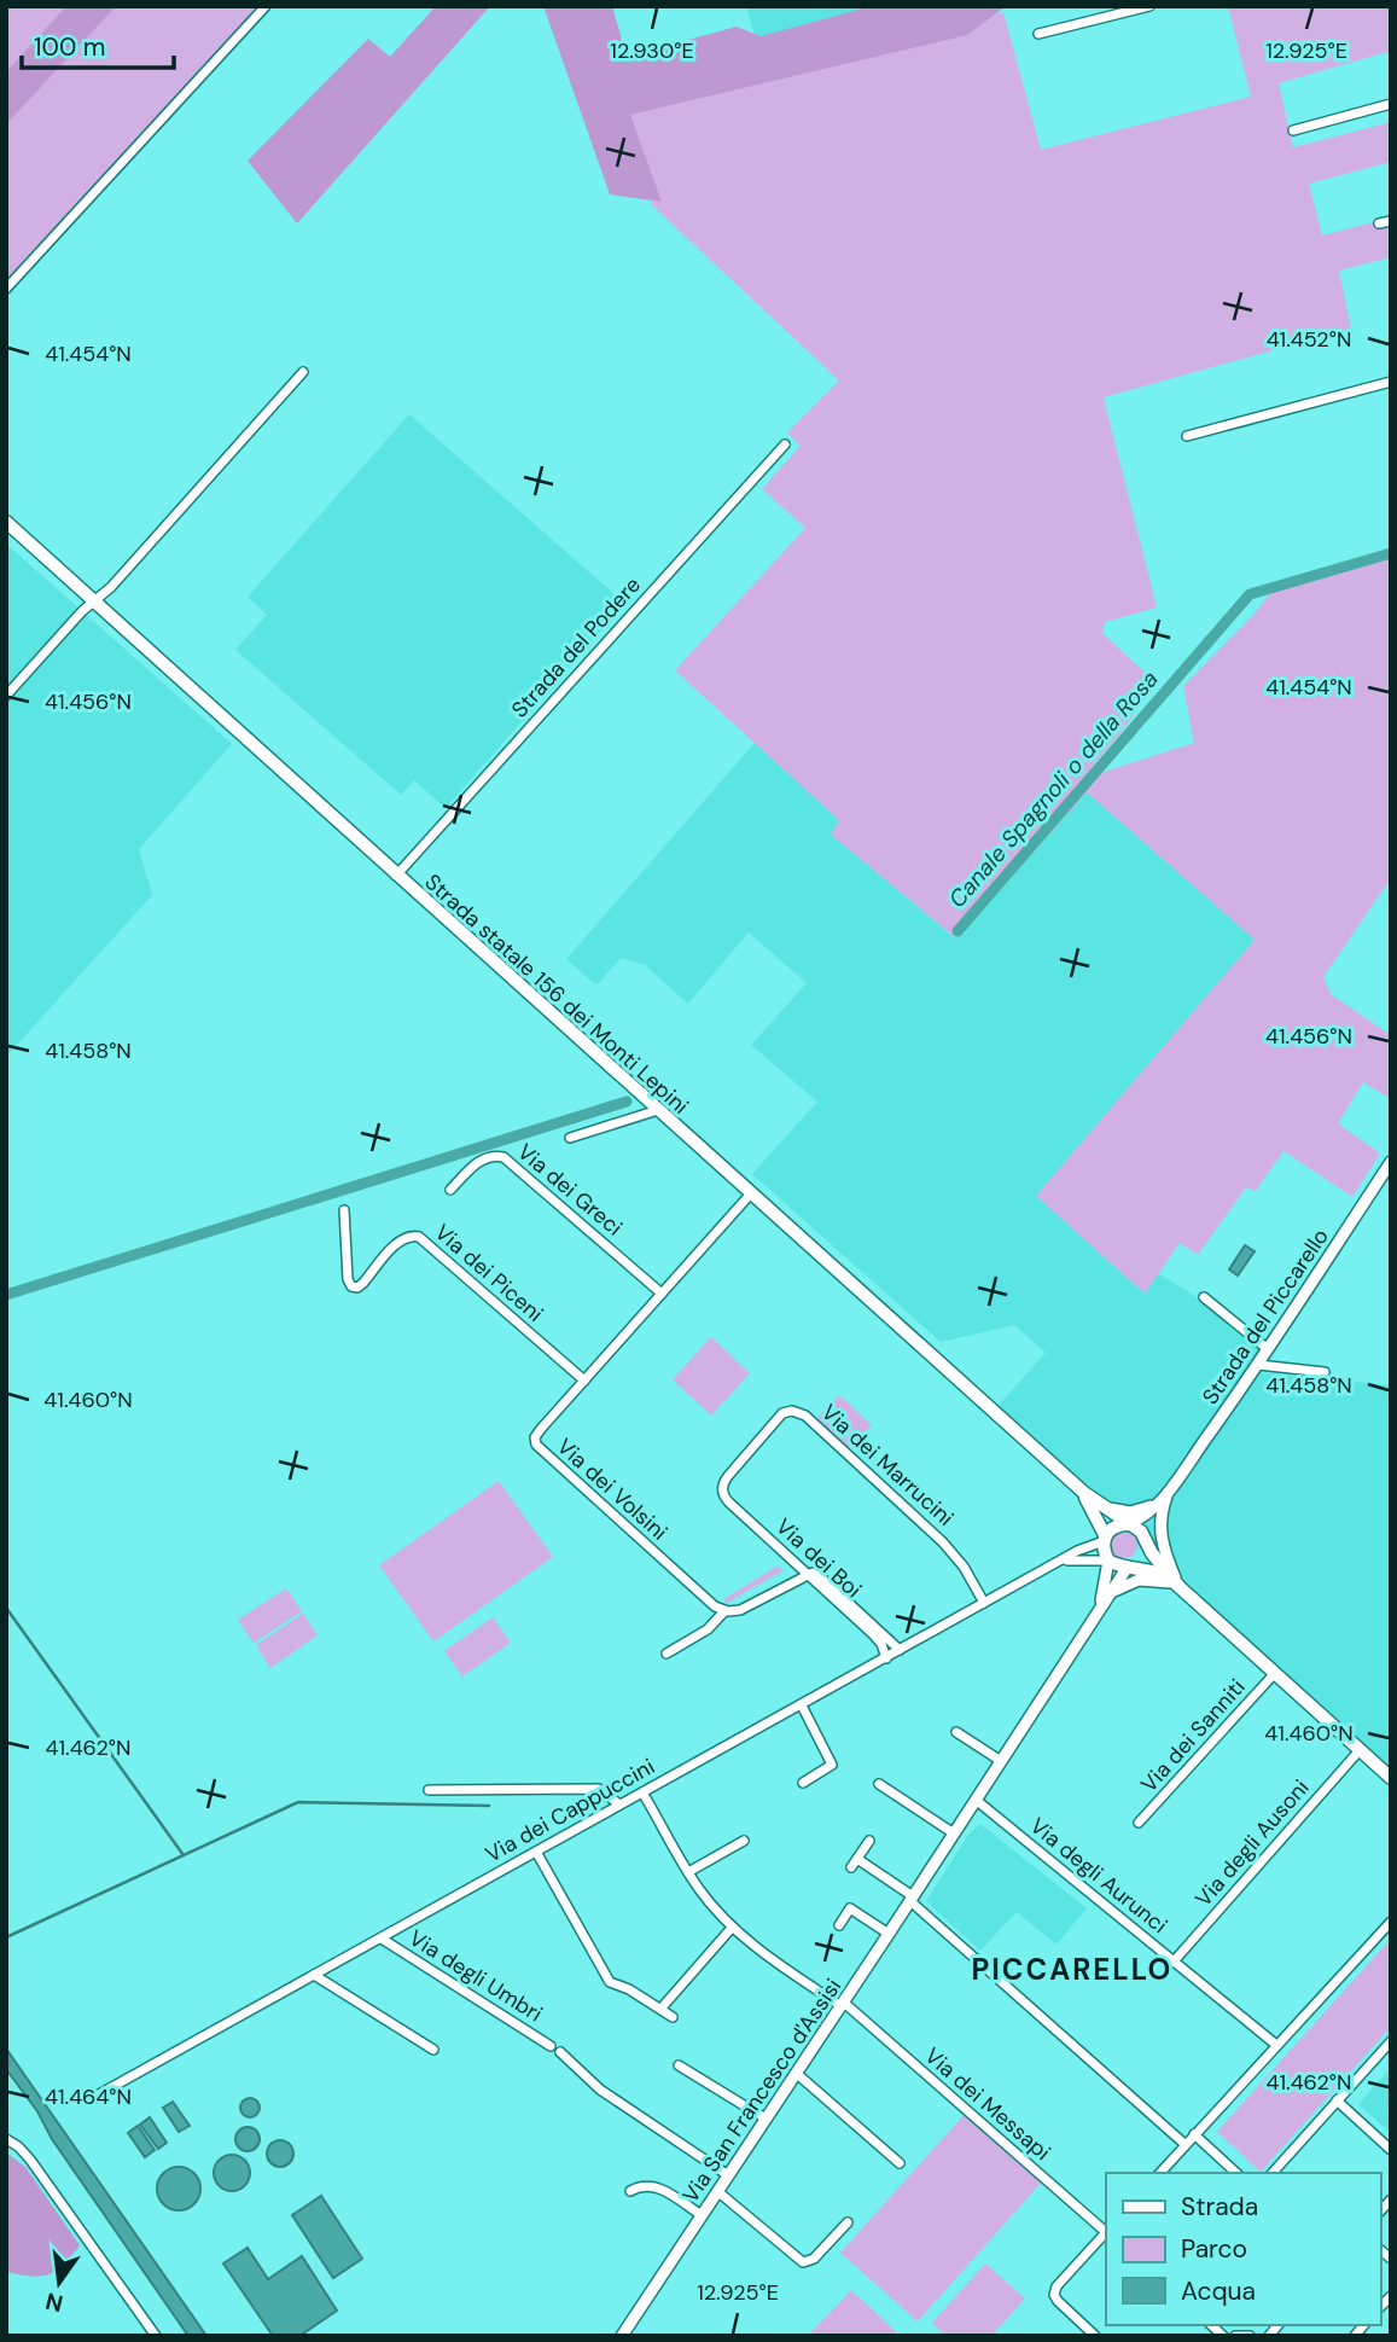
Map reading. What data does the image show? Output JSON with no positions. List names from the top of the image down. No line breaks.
{"streets":{"main road":["Strada statale 156 dei Monti Lepini"],"street":["Strada del Podere","Via dei Greci","Via dei Piceni","Strada del Piccarello","Via dei Marrucini","Via dei Volsini","Via dei Boi","Via dei Sanniti","Via dei Cappuccini","Via degli Ausoni","Via degli Aurunci","Via degli Umbri","Via San Francesco d'Assisi","Via dei Messapi"]},"crossings":[["Strada del Podere","Strada statale 156 dei Monti Lepini"],["Strada statale 156 dei Monti Lepini","Strada del Piccarello"],["Strada statale 156 dei Monti Lepini","Via dei Volsini"],["Strada statale 156 dei Monti Lepini","Via dei Cappuccini"],["Strada statale 156 dei Monti Lepini","Via San Francesco d'Assisi"],["Via dei Greci","Via dei Volsini"],["Via dei Piceni","Via dei Volsini"],["Strada del Piccarello","Via dei Cappuccini"],["Strada del Piccarello","Via San Francesco d'Assisi"],["Via dei Marrucini","Via dei Boi"],["Via dei Marrucini","Via dei Cappuccini"],["Via dei Boi","Via dei Cappuccini"],["Via dei Cappuccini","Via degli Umbri"],["Via dei Cappuccini","Via San Francesco d'Assisi"],["Via dei Cappuccini","Via dei Messapi"],["Via degli Ausoni","Via degli Aurunci"],["Via degli Aurunci","Via San Francesco d'Assisi"],["Via San Francesco d'Assisi","Via dei Messapi"]],"districts":["PICCARELLO"],"water":["Canale Spagnoli o della Rosa"],"legend":["Strada","Parco","Acqua"],"scale_bar":"100 m","north":"bottom","coordinates":["12.930°E","12.925°E","41.452°N","41.454°N","41.456°N","41.458°N","41.460°N","41.462°N","41.464°N"]}
